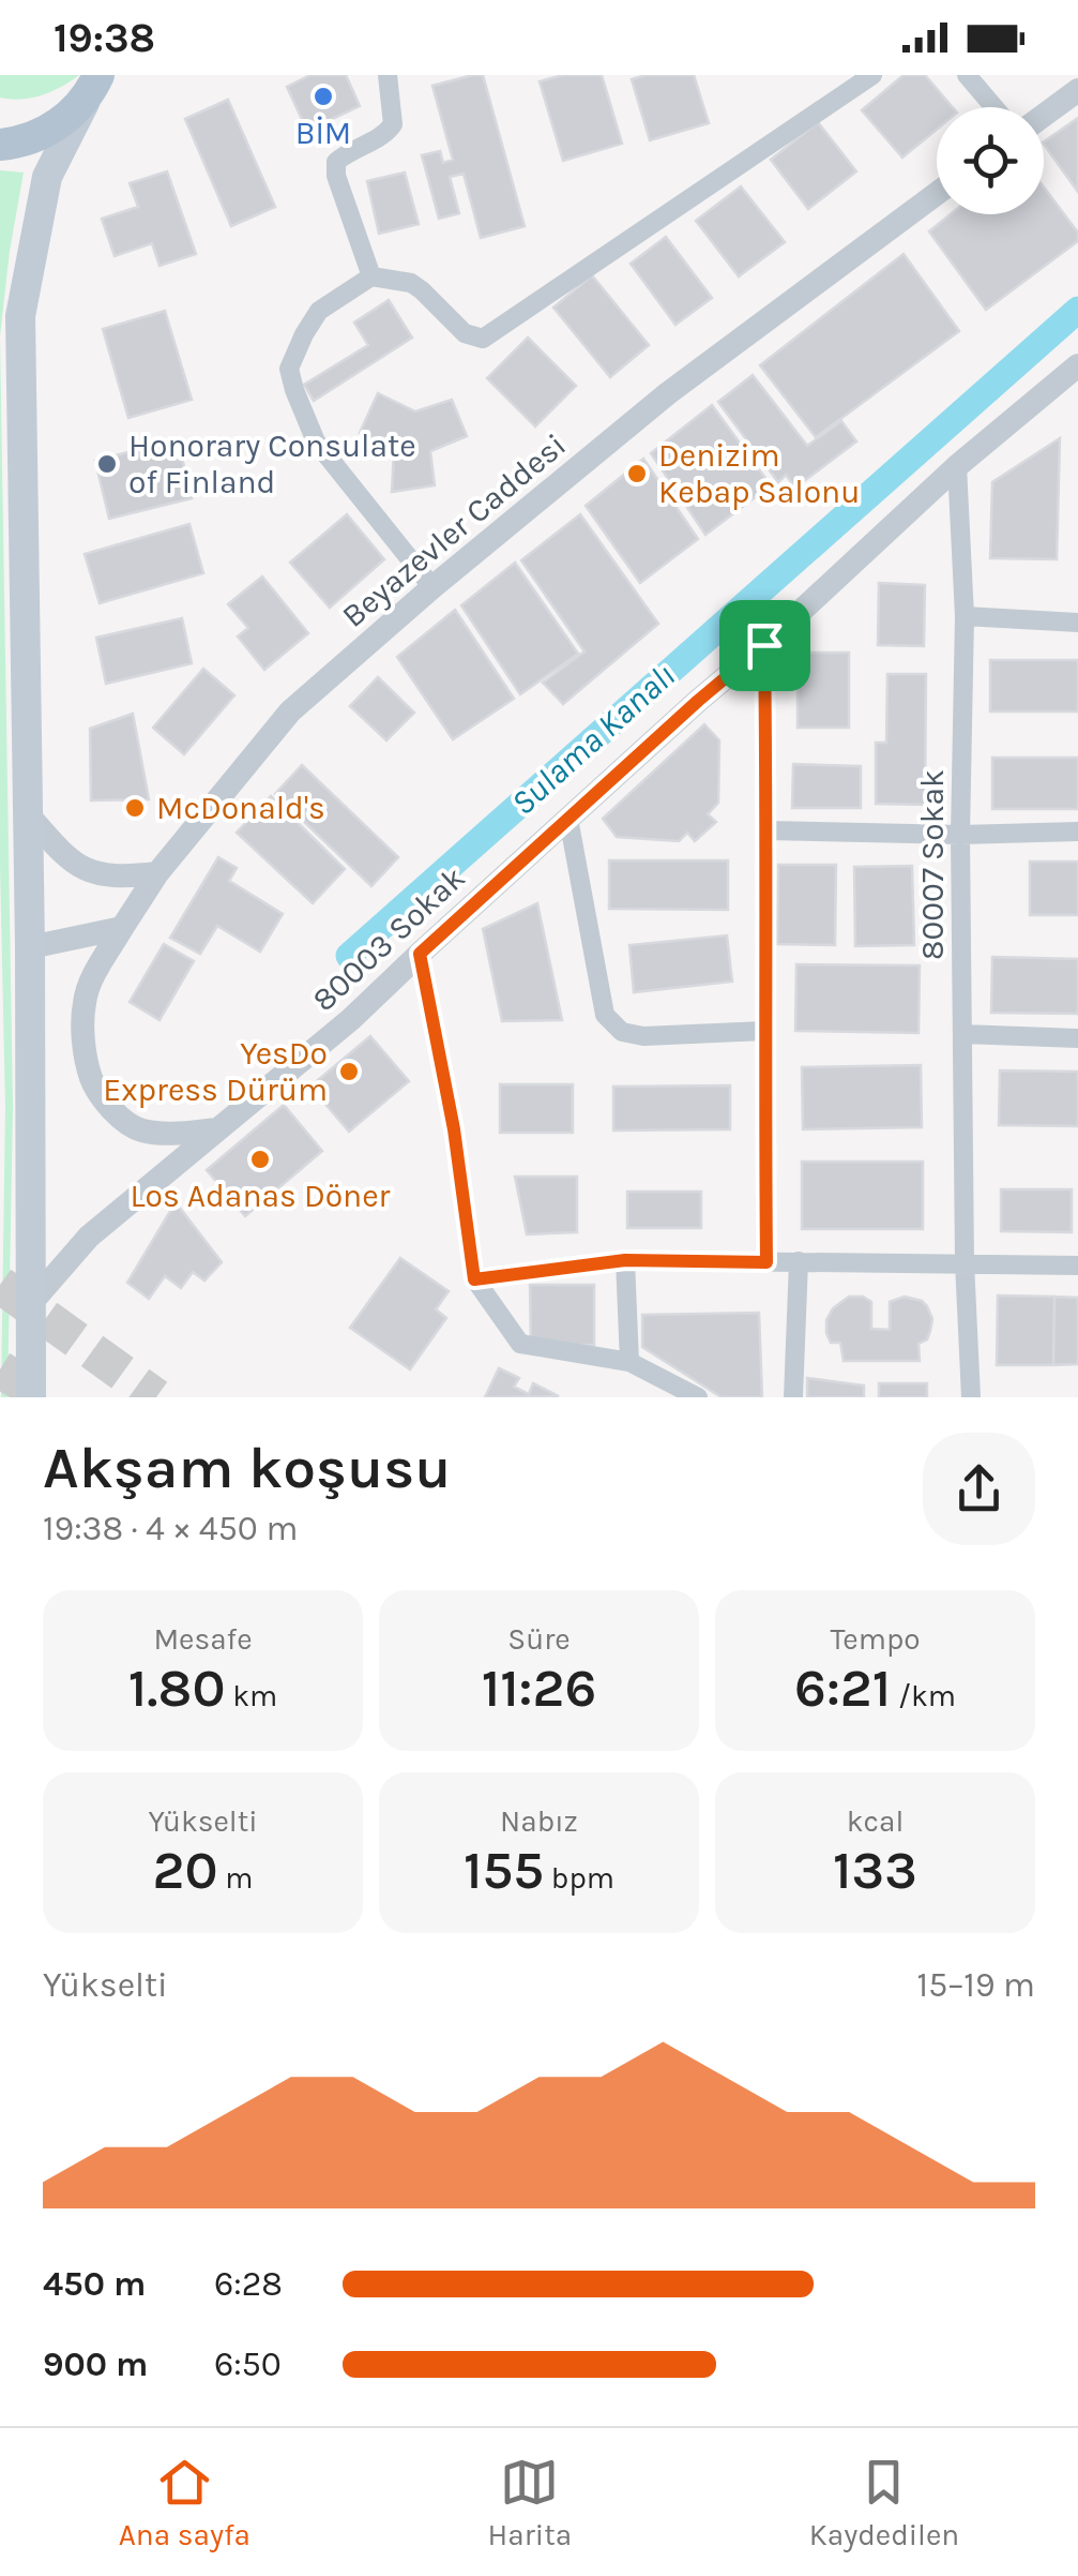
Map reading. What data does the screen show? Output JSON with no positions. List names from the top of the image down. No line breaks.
{"streets":{"street":["Beyazevler Caddesi","80007 Sokak","80003 Sokak"]},"crossings":[["Beyazevler Caddesi","80003 Sokak"],["80007 Sokak","80003 Sokak"]],"water":["Sulama Kanalı"],"places":["BİM","Honorary Consulate of Finland","Denizim Kebap Salonu","McDonald's","YesDo Express Dürüm","Los Adanas Döner"],"page":{"status":"19:38","heading":["Akşam koşusu","19:38 · 4 × 450 m"],"stats":[["Mesafe","1.80 km"],["Süre","11:26"],["Tempo","6:21 /km"],["Yükselti","20 m"],["Nabız","155 bpm"],["kcal","133"]],"chart":["Yükselti","15–19 m"],"list":[{"name":"450 m","note":"6:28"},{"name":"900 m","note":"6:50"}],"tabs":["Ana sayfa","Harita","Kaydedilen"]}}
